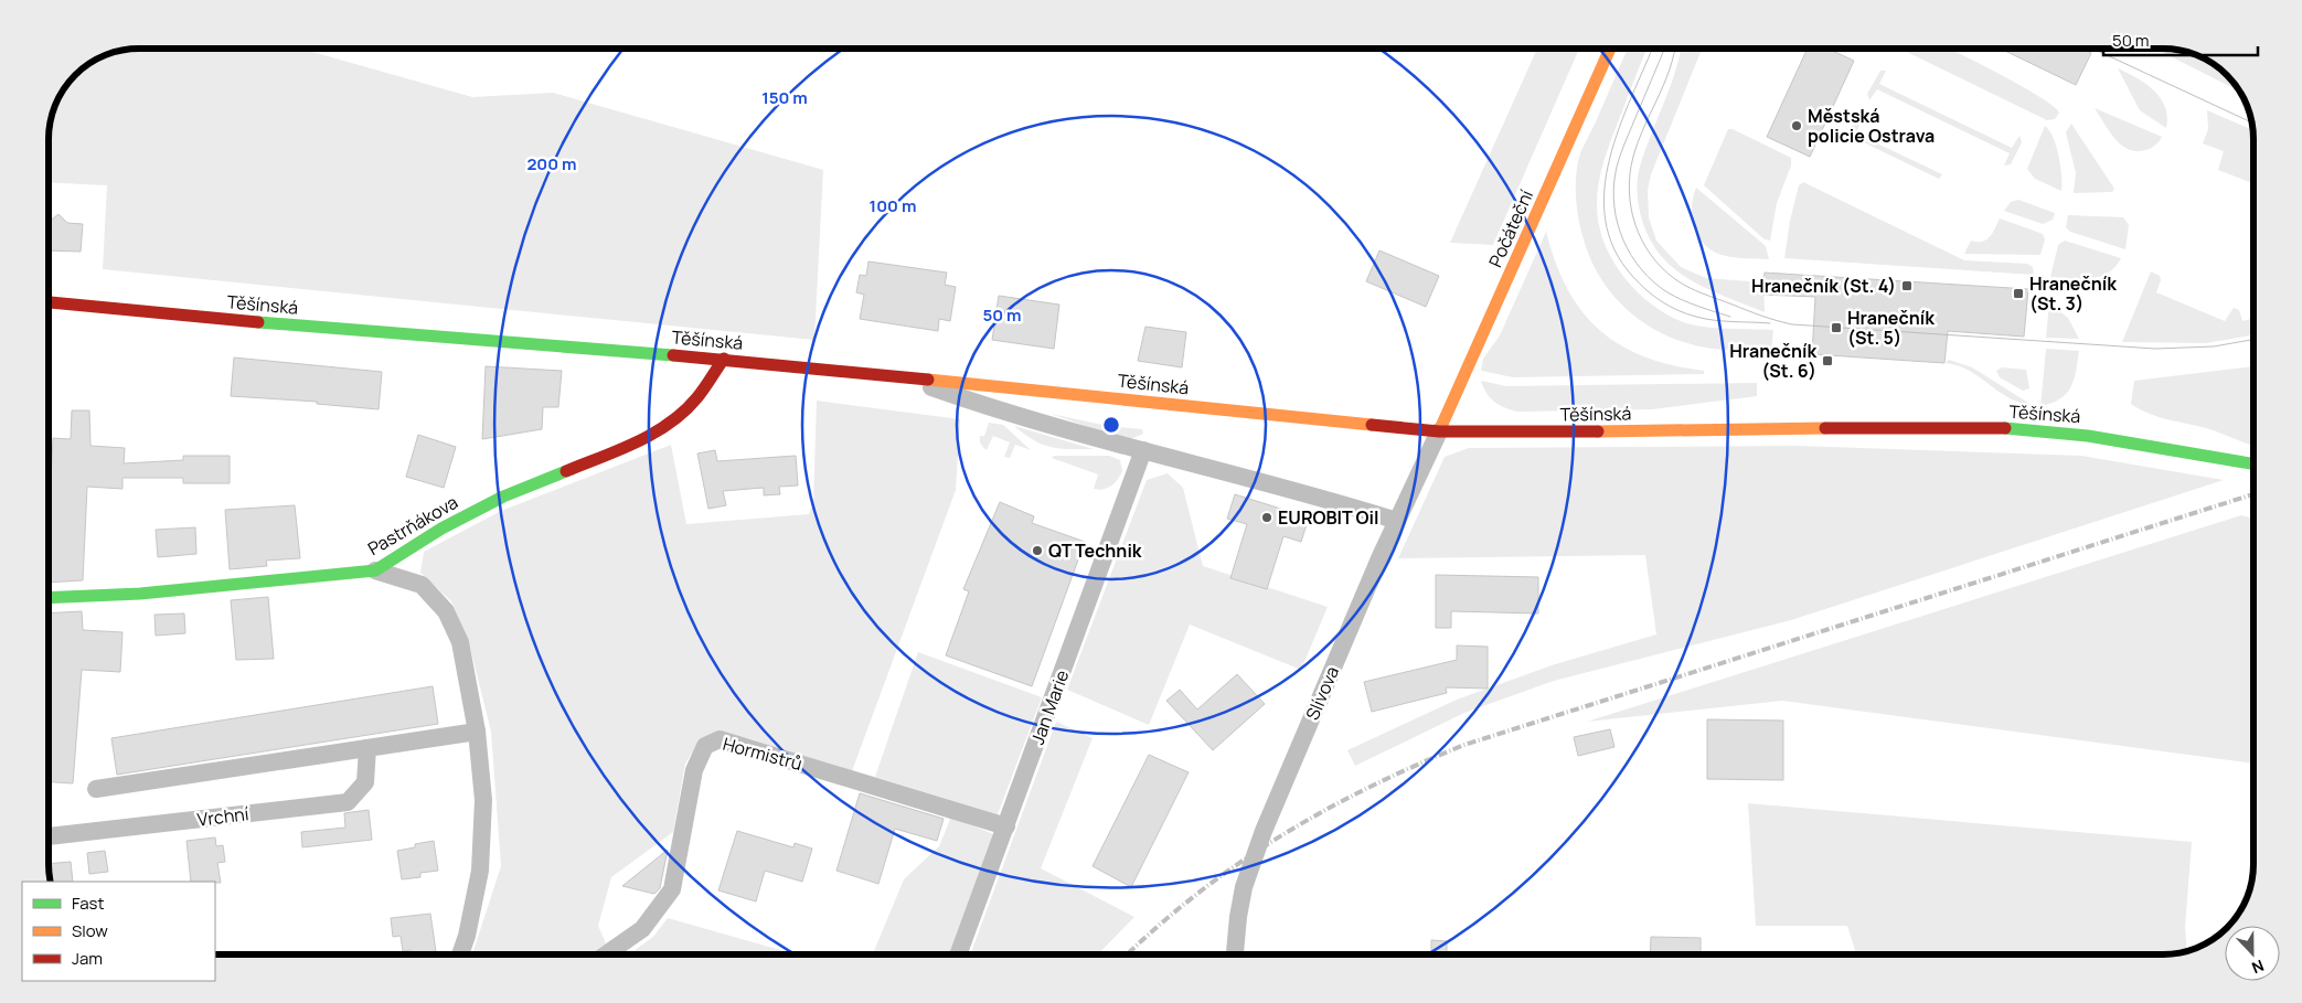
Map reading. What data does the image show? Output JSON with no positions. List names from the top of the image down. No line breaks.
{"streets":{"main road":["Počáteční","Těšínská","Pastrňákova"],"street":["Slívova","Jan Marie","Hormistrů","Vrchní"]},"crossings":[["Počáteční","Těšínská"],["Počáteční","Slívova"],["Těšínská","Pastrňákova"],["Těšínská","Slívova"],["Jan Marie","Hormistrů"]],"places":{"other":["Městská policie Ostrava","EUROBIT Oil","QT Technik"],"transit":["Hranečník (St. 4)","Hranečník (St. 3)","Hranečník (St. 5)","Hranečník (St. 6)"]},"legend":["Fast","Slow","Jam"],"scale_bar":"50 m","north":"bottom","rings":["150 m","200 m","100 m","50 m"]}
